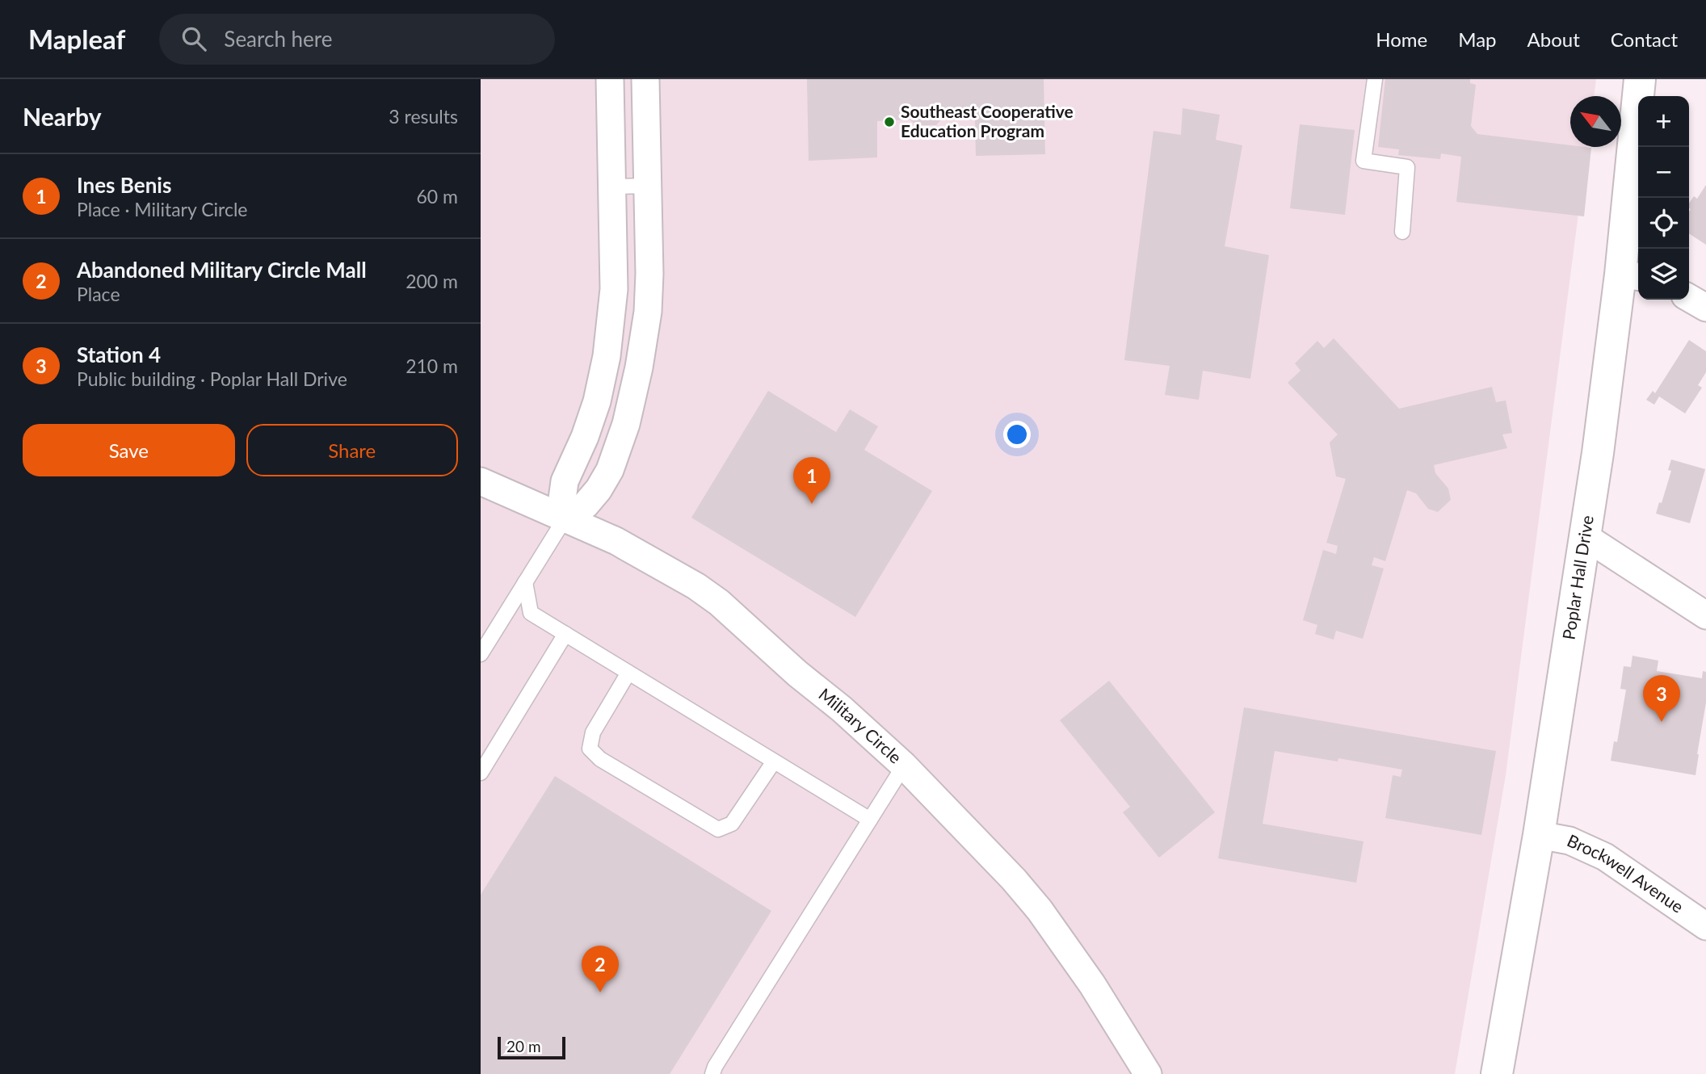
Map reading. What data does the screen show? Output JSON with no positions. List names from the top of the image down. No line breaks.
{"streets":{"street":["Poplar Hall Drive","Military Circle","Brockwell Avenue"]},"crossings":[["Poplar Hall Drive","Brockwell Avenue"]],"places":["Southeast Cooperative Education Program"],"scale_bar":"20 m","north":"top left","page":{"header":"Mapleaf","search":"Search here","nav":["Home","Map","About","Contact"],"heading":["Nearby","3 results"],"map_buttons":["+","−"],"list":[{"mark":"1","name":"Ines Benis","note":"Place · Military Circle","value":"60 m"},{"mark":"2","name":"Abandoned Military Circle Mall","note":"Place","value":"200 m"},{"mark":"3","name":"Station 4","note":"Public building · Poplar Hall Drive","value":"210 m"}],"buttons":["Save","Share"],"pins":["1","3","2"],"scale":"20 m"}}
